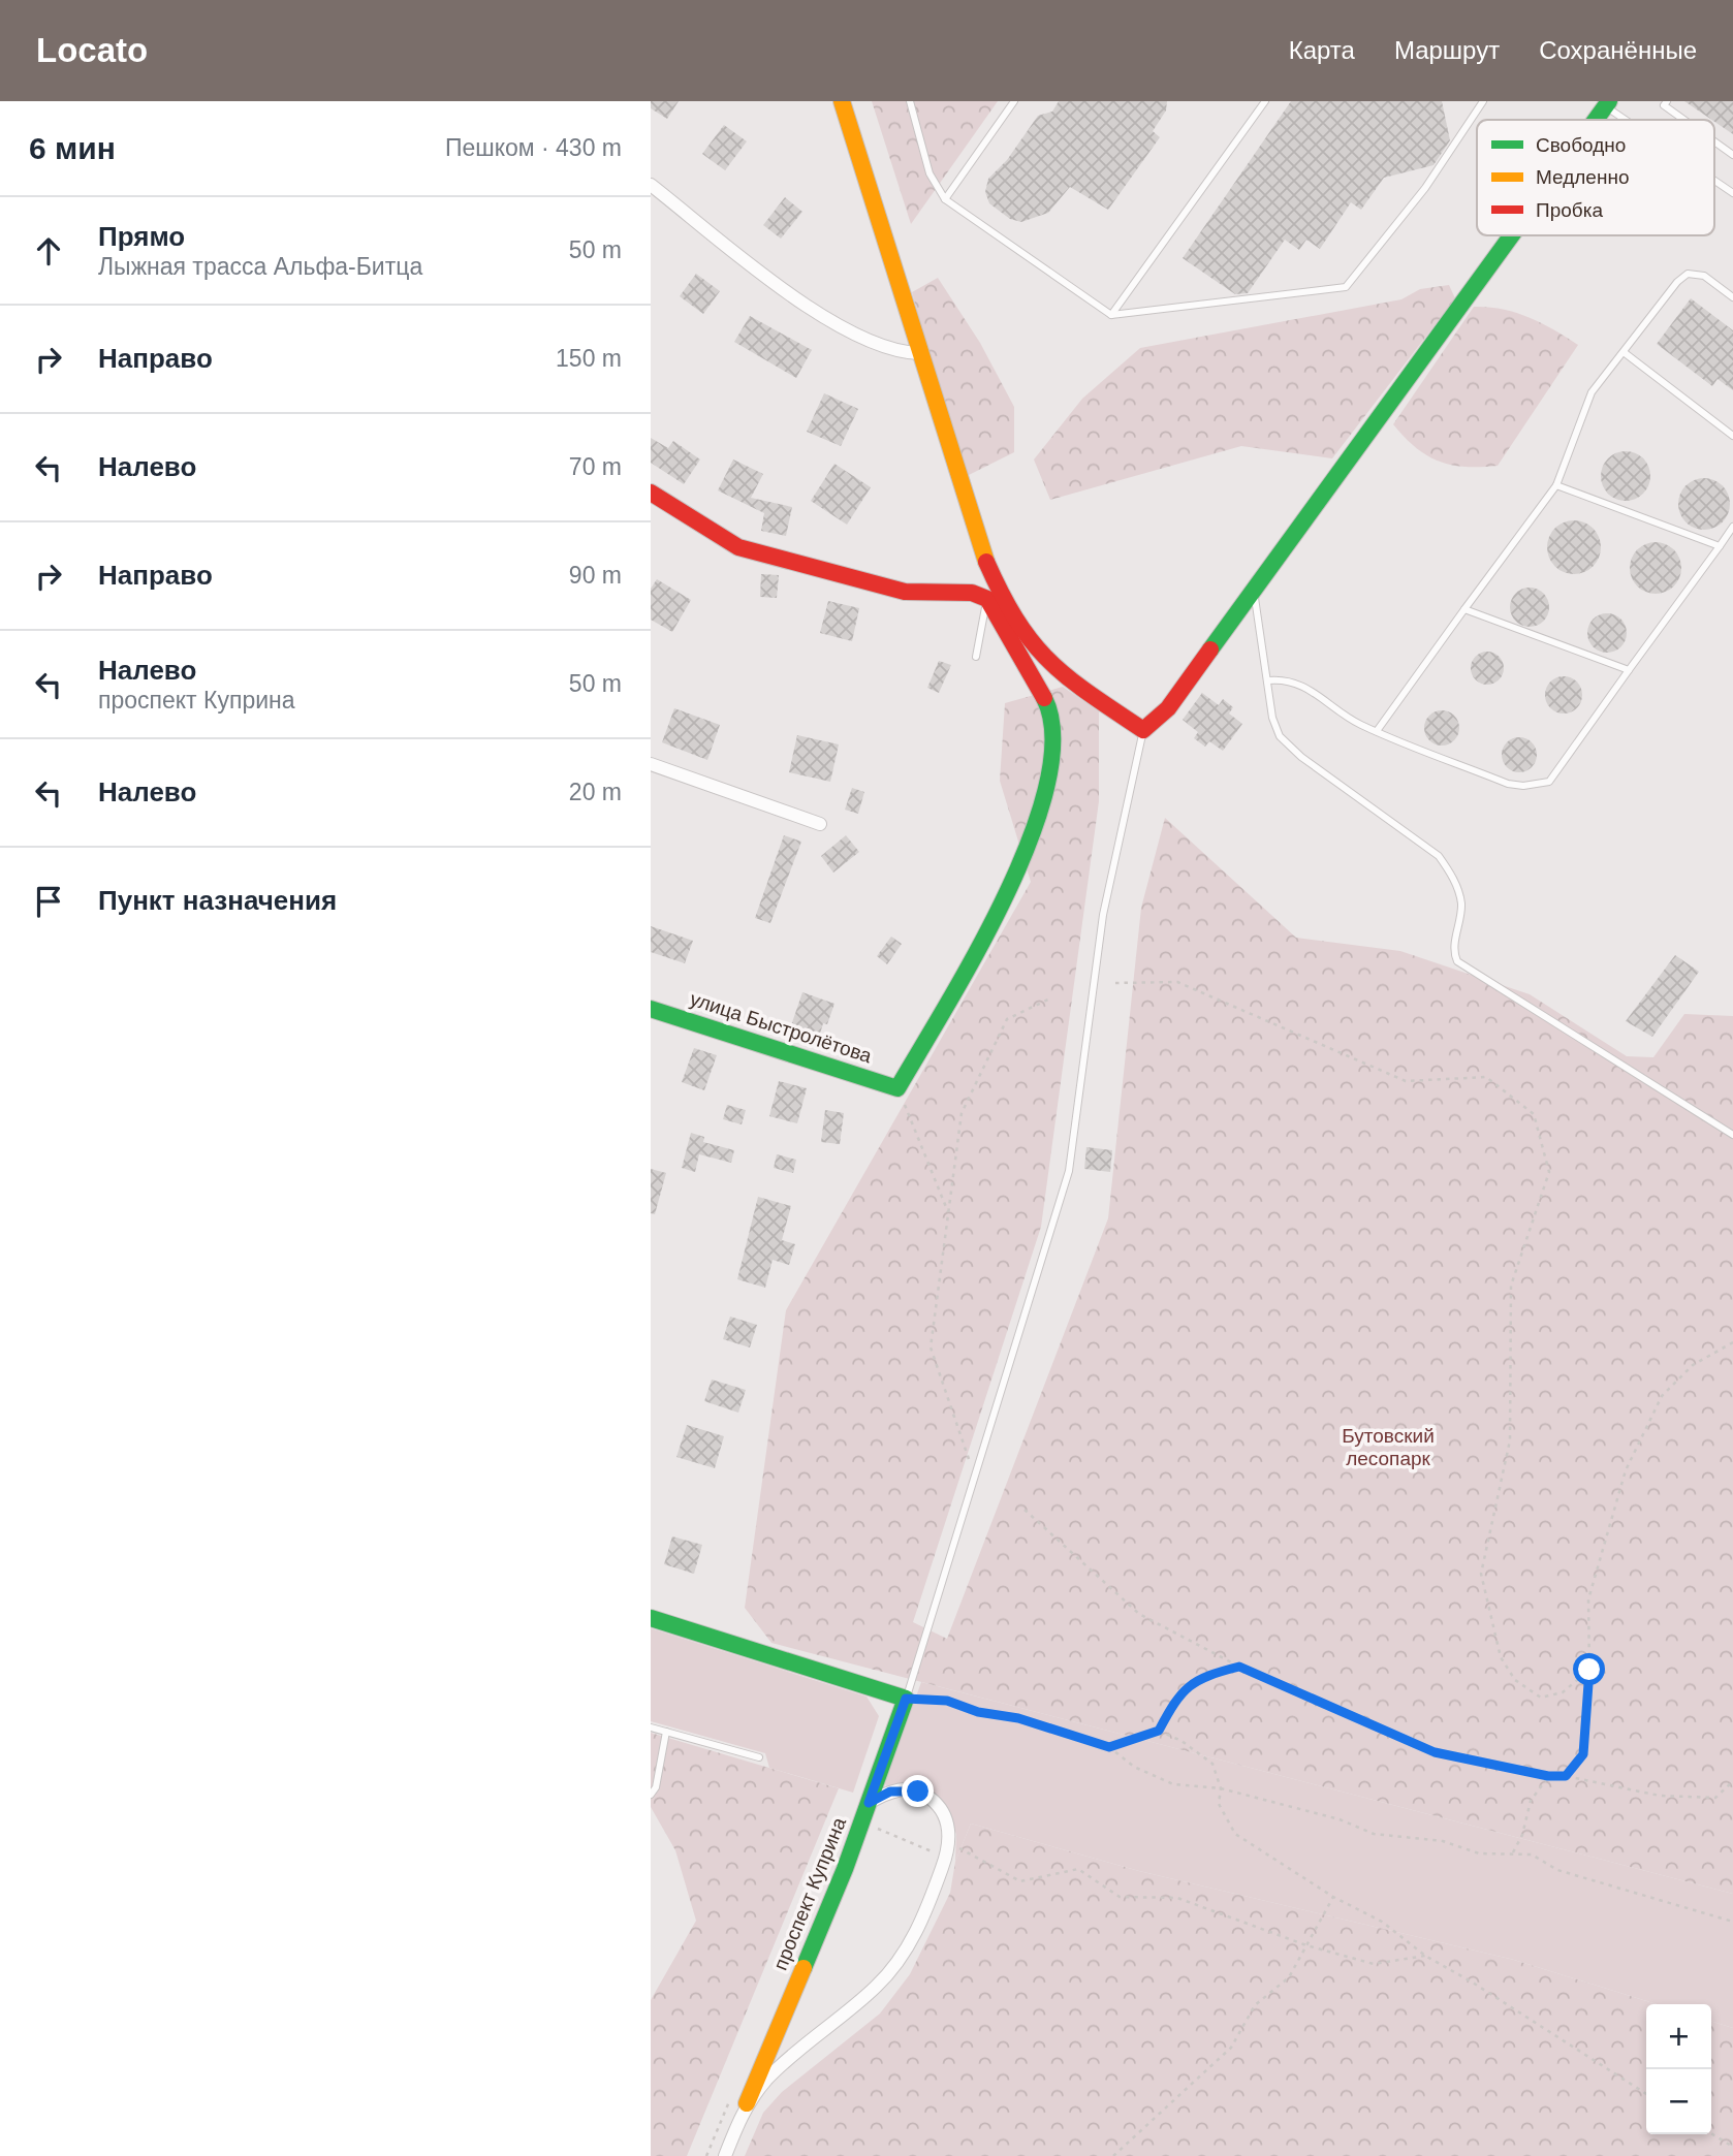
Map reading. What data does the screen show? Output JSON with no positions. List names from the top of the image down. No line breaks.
{"streets":{"street":["улица Быстролётова","проспект Куприна"]},"parks":["Бутовский лесопарк"],"legend":["Свободно","Медленно","Пробка"],"page":{"header":"Locato","nav":["Карта","Маршрут","Сохранённые"],"heading":["6 мин","Пешком · 430 m"],"list":[["Прямо","Лыжная трасса Альфа-Битца","50 m"],["Направо","150 m"],["Налево","70 m"],["Направо","90 m"],["Налево","проспект Куприна","50 m"],["Налево","20 m"],"Пункт назначения"],"map_buttons":["+","−"]}}
